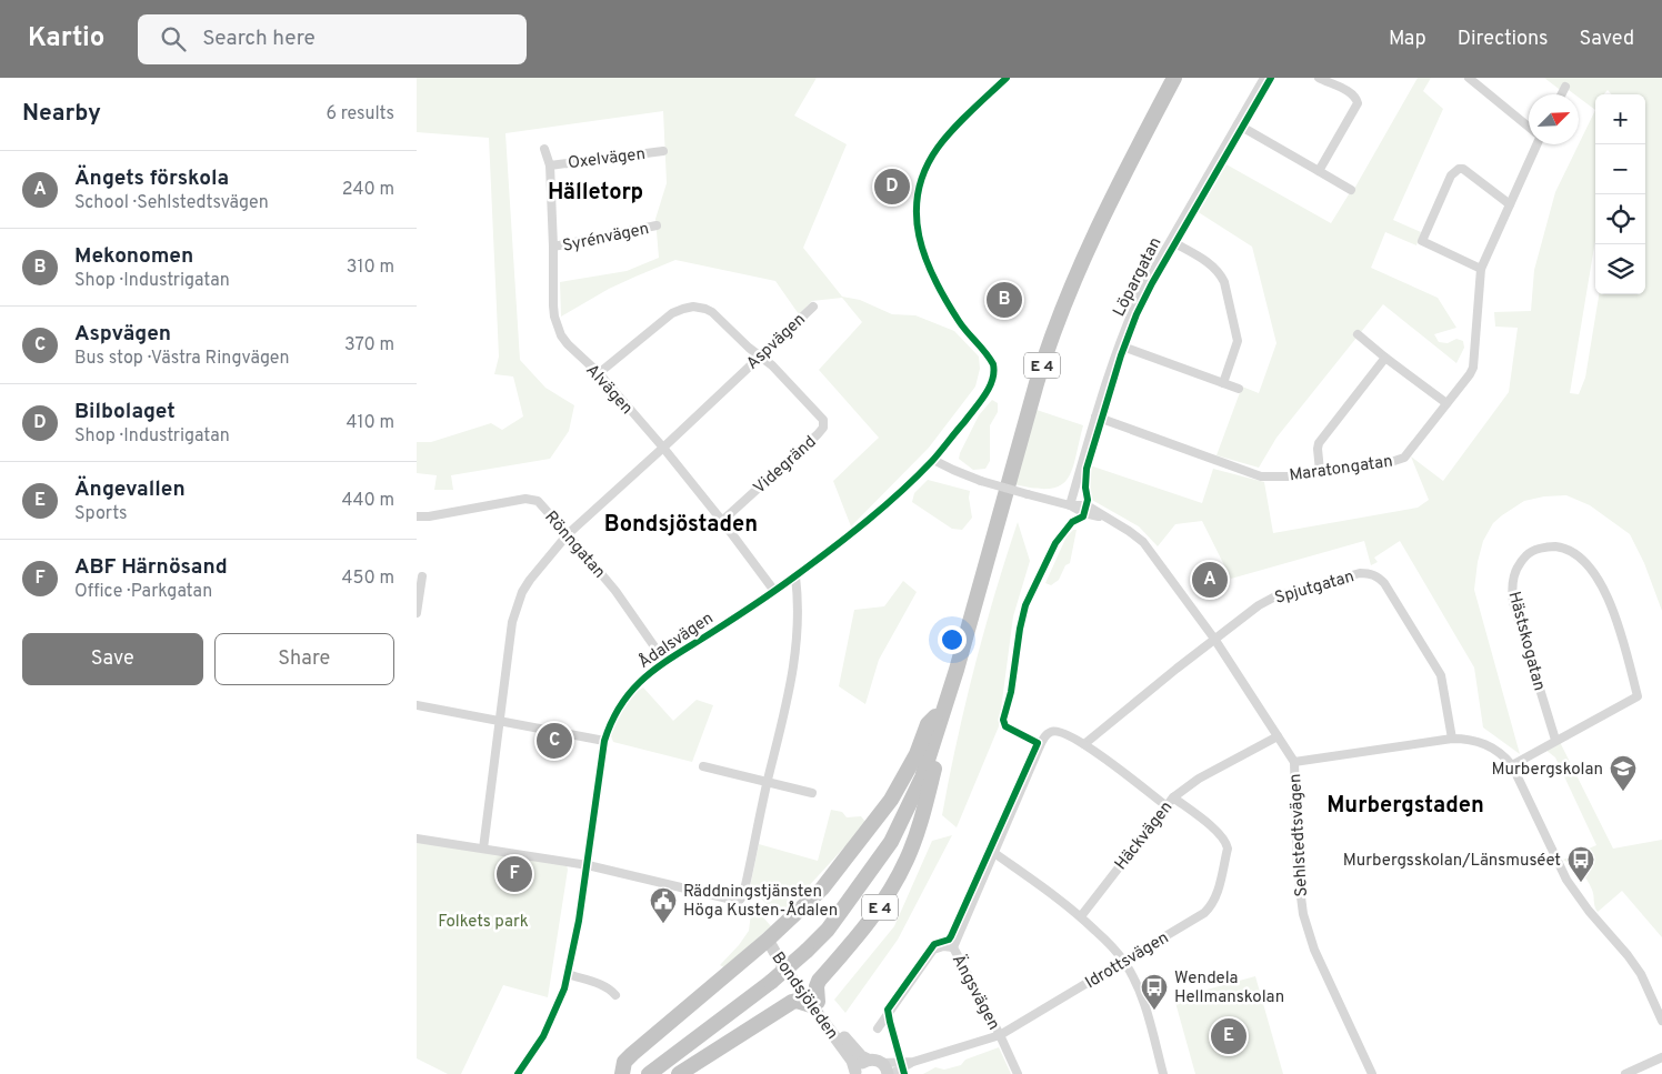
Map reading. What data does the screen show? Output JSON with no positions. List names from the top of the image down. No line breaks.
{"streets":{"highway":["E 4"],"main road":["Bondsjöleden"],"street":["Oxelvägen","Syrénvägen","Löpargatan","Aspvägen","Alvägen","Videgränd","Maratongatan","Rönngatan","Spjutgatan","Ådalsvägen","Hästskogatan","Häckvägen","Sehlstedtsvägen","Idrottsvägen","Ängsvägen"]},"crossings":[["Oxelvägen","Alvägen"],["Syrénvägen","Alvägen"],["Löpargatan","Maratongatan"],["Löpargatan","Sehlstedtsvägen"],["Aspvägen","Alvägen"],["Aspvägen","Videgränd"],["Aspvägen","Rönngatan"],["E 4","Bondsjöleden"],["Alvägen","Videgränd"],["Alvägen","Ådalsvägen"],["Rönngatan","Ådalsvägen"],["Spjutgatan","Sehlstedtsvägen"],["Spjutgatan","Ängsvägen"],["Ådalsvägen","Sehlstedtsvägen"],["Häckvägen","Sehlstedtsvägen"],["Häckvägen","Idrottsvägen"],["Idrottsvägen","Ängsvägen"]],"districts":["Hälletorp","Bondsjöstaden","Murbergstaden"],"parks":["Folkets park"],"places":{"school or university":["Murbergskolan"],"bus stop":["Murbergsskolan/Länsmuséet","Wendela Hellmanskolan"],"public building":["Räddningstjänsten Höga Kusten-Ådalen"]},"north":"top right","page":{"header":"Kartio","search":"Search here","nav":["Map","Directions","Saved"],"heading":["Nearby","6 results"],"map_buttons":["+","−"],"list":[{"mark":"A","name":"Ängets förskola","note":"School · Sehlstedtsvägen","value":"240 m"},{"mark":"B","name":"Mekonomen","note":"Shop · Industrigatan","value":"310 m"},{"mark":"C","name":"Aspvägen","note":"Bus stop · Västra Ringvägen","value":"370 m"},{"mark":"D","name":"Bilbolaget","note":"Shop · Industrigatan","value":"410 m"},{"mark":"E","name":"Ängevallen","note":"Sports","value":"440 m"},{"mark":"F","name":"ABF Härnösand","note":"Office · Parkgatan","value":"450 m"}],"pins":["D","B","A","C","F","E"],"buttons":["Save","Share"]}}
